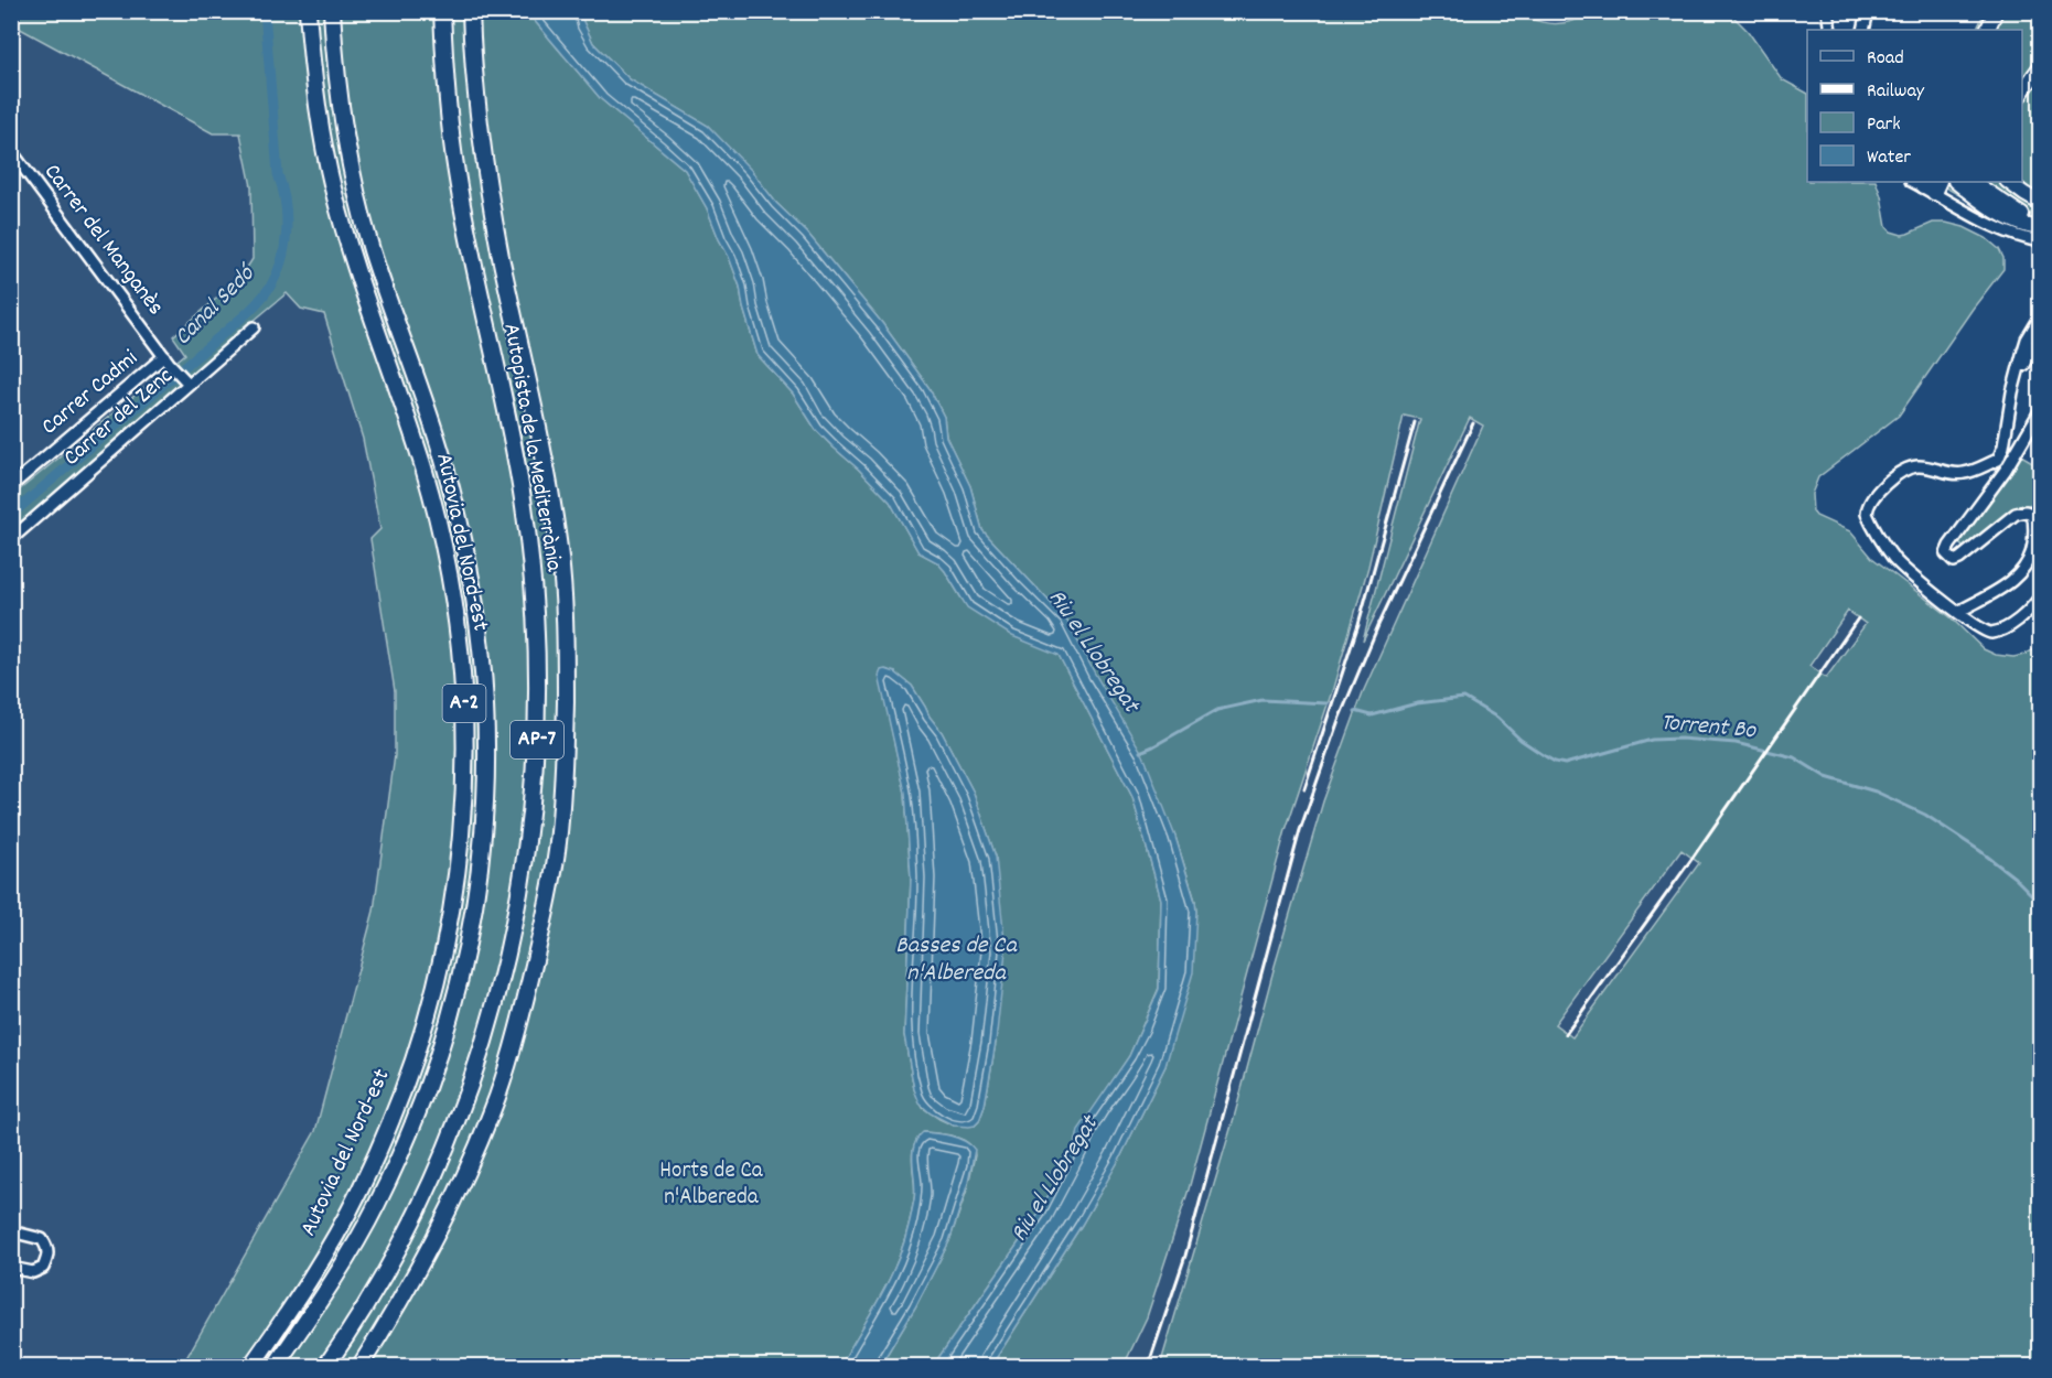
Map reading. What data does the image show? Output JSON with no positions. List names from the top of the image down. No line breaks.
{"streets":{"highway":["Autopista de la Mediterrània","Autovia del Nord-est","A-2","AP-7"],"street":["Carrer del Manganès","Carrer Cadmi","Carrer del Zenc"]},"crossings":[["Carrer del Manganès","Carrer Cadmi"],["Carrer del Manganès","Carrer del Zenc"]],"water":["Canal Sedó","Riu el Llobregat","Torrent Bo","Basses de Ca n'Albereda"],"parks":["Horts de Ca n'Albereda"],"legend":["Road","Railway","Park","Water"]}
